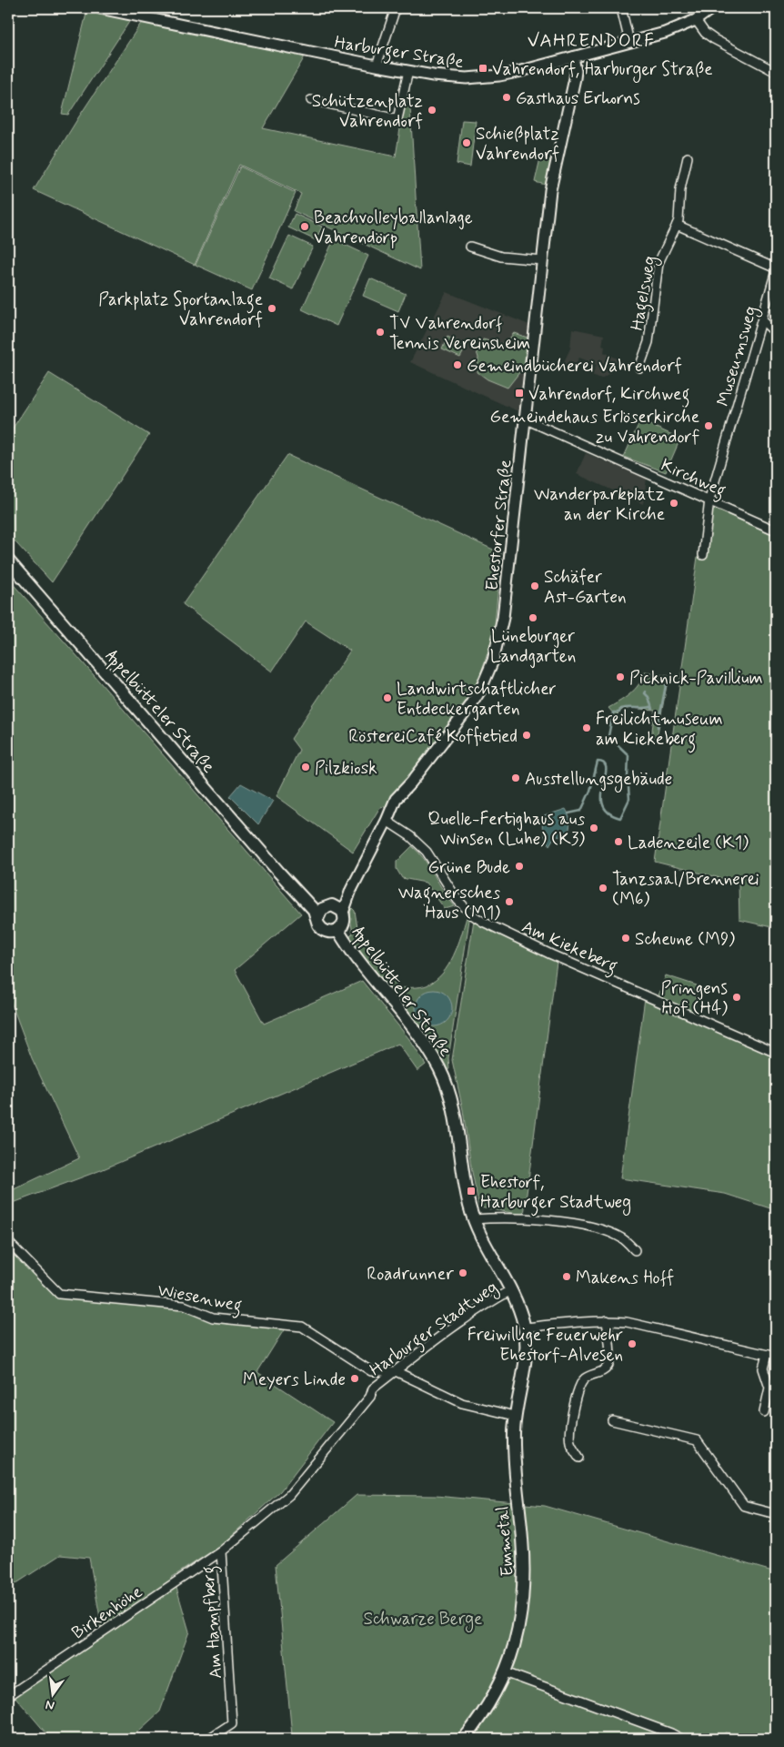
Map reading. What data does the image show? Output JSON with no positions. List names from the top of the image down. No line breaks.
{"streets":{"main road":["Appelbütteler Straße","Emmetal"],"street":["Harburger Straße","Hagelsweg","Museumsweg","Kirchweg","Ehestorfer Straße","Am Kiekeberg","Wiesenweg","Harburger Stadtweg","Birkenhöhe","Am Hampfberg"]},"crossings":[["Harburger Straße","Ehestorfer Straße"],["Museumsweg","Kirchweg"],["Kirchweg","Ehestorfer Straße"],["Ehestorfer Straße","Appelbütteler Straße"],["Ehestorfer Straße","Am Kiekeberg"],["Appelbütteler Straße","Harburger Stadtweg"],["Appelbütteler Straße","Emmetal"],["Wiesenweg","Harburger Stadtweg"],["Harburger Stadtweg","Am Hampfberg"],["Birkenhöhe","Am Hampfberg"]],"districts":["VAHRENDORF"],"parks":["Schwarze Berge"],"places":{"transit":["Vahrendorf, Harburger Straße","Vahrendorf, Kirchweg","Ehestorf, Harburger Stadtweg"],"other":["Gasthaus Erhorns","Schützenplatz Vahrendorf","Schießplatz Vahrendorf","Beachvolleyballanlage Vahrendörp","Parkplatz Sportanlage Vahrendorf","TV Vahrendorf Tennis Vereinsheim","Gemeindbücherei Vahrendorf","Gemeindehaus Erlöserkirche zu Vahrendorf","Wanderparkplatz an der Kirche","Schäfer Ast-Garten","Lüneburger Landgarten","Picknick-Pavillium","Landwirtschaftlicher Entdeckergarten","Freilichtmuseum am Kiekeberg","RöstereiCafé Koffietied","Pilzkiosk","Ausstellungsgebäude","Quelle-Fertighaus aus Winsen (Luhe) (K3)","Ladenzeile (K1)","Grüne Bude","Tanzsaal/Brennerei (M6)","Wagnersches Haus (M1)","Scheune (M9)","Pringens Hof (H4)","Roadrunner","Makens Hoff","Freiwillige Feuerwehr Ehestorf-Alvesen","Meyers Linde"]},"north":"bottom"}
